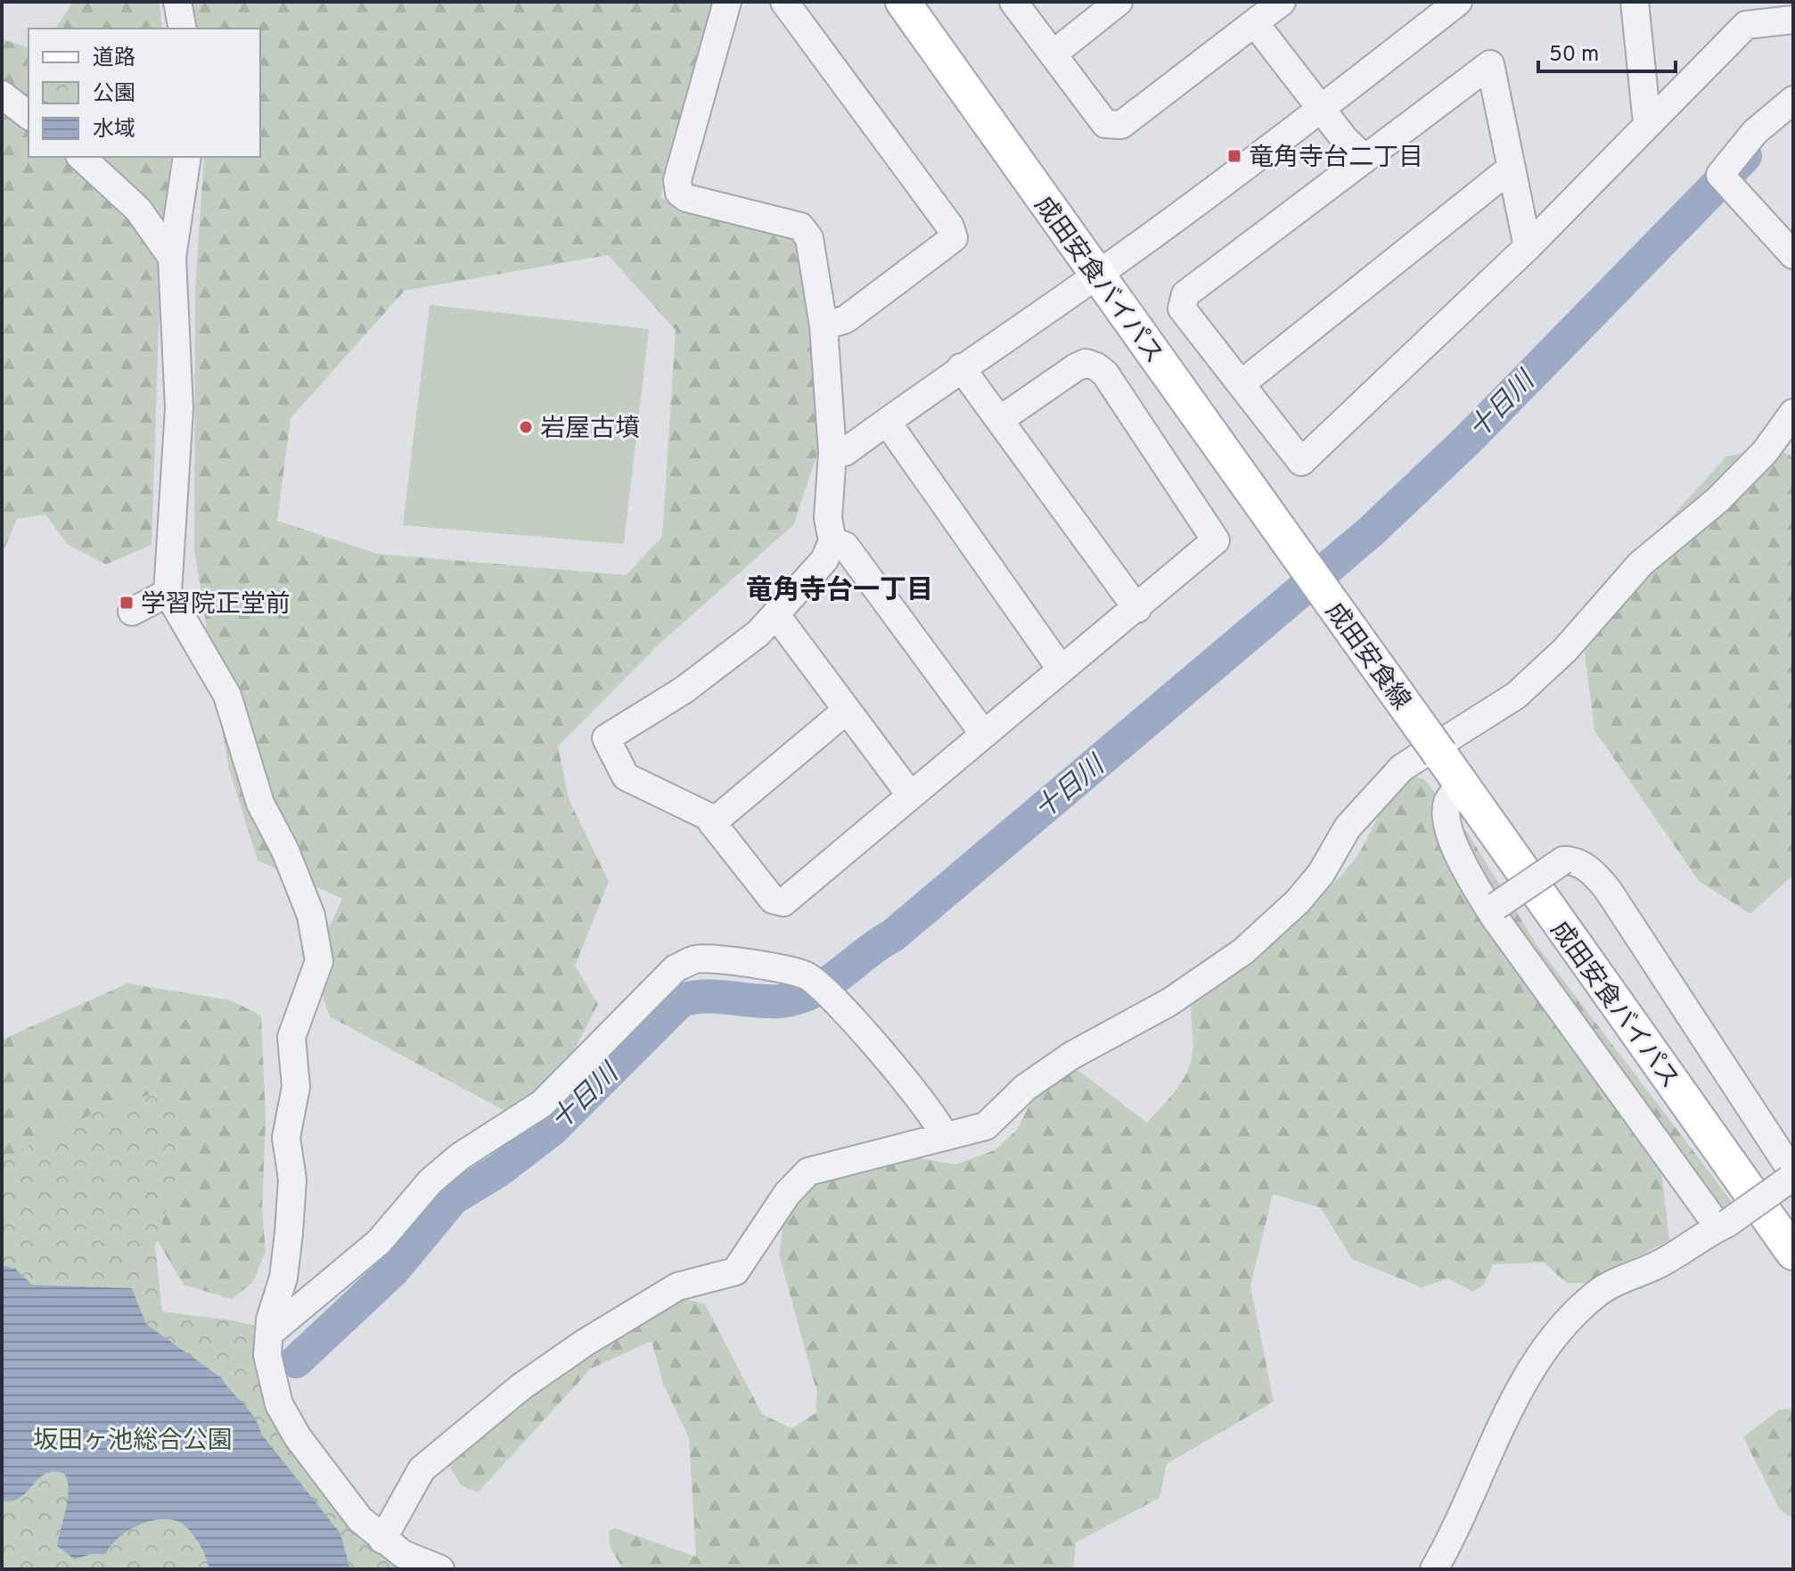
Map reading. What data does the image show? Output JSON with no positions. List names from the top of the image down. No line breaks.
{"streets":{"main road":["成田安食バイパス","成田安食線"]},"crossings":[["成田安食バイパス","成田安食線"]],"districts":["竜角寺台一丁目"],"water":["十日川"],"parks":["坂田ヶ池総合公園"],"places":{"transit":["竜角寺台二丁目","学習院正堂前"],"other":["岩屋古墳"]},"legend":["道路","公園","水域"],"scale_bar":"50 m"}
